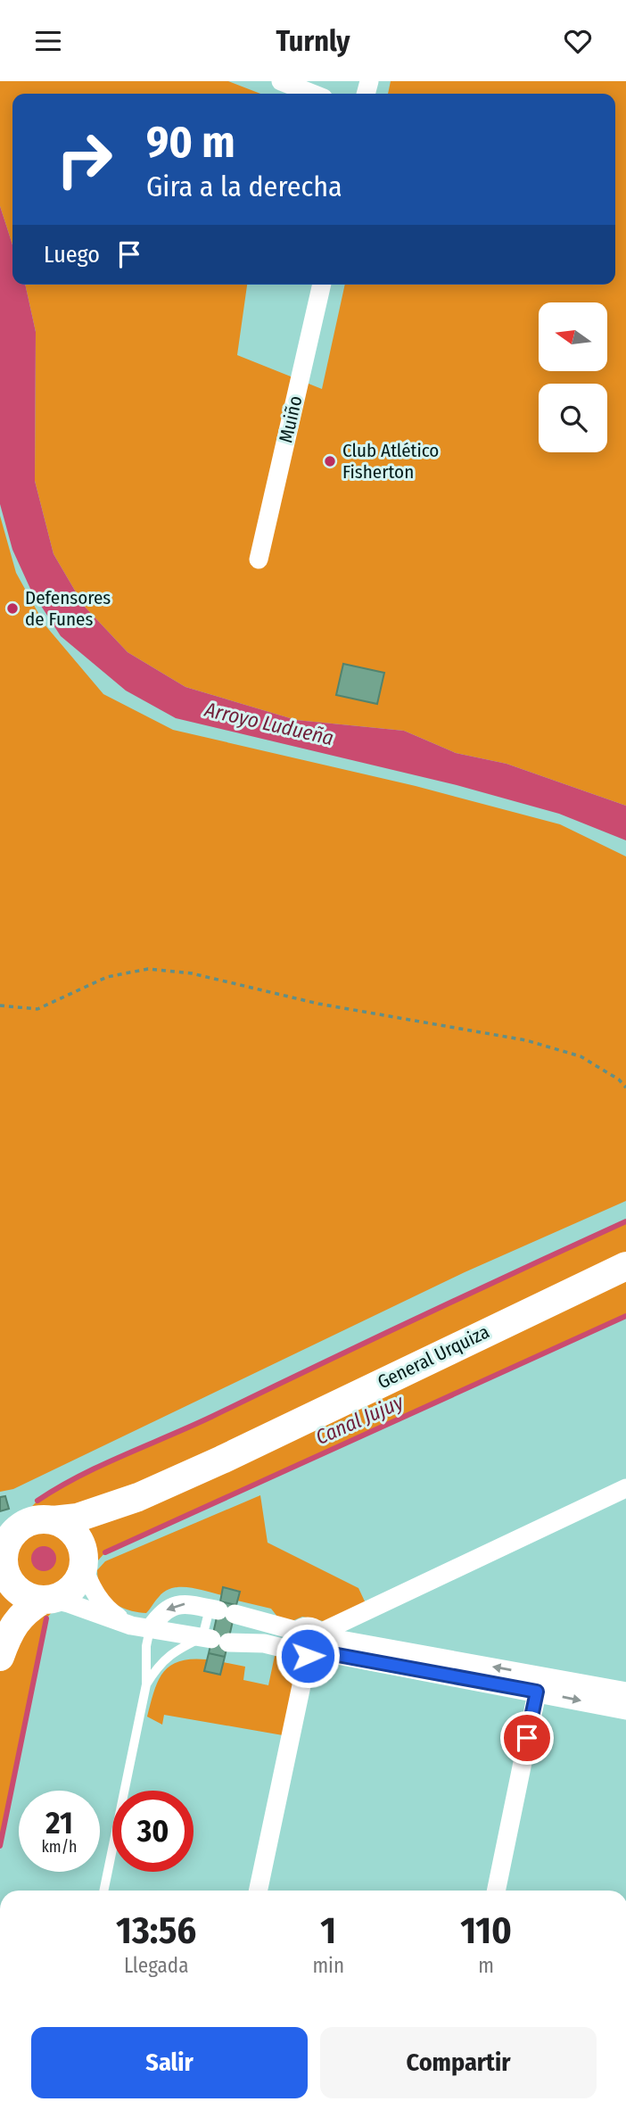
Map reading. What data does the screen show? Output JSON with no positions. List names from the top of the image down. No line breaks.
{"streets":{"main road":["General Urquiza"],"street":["Muiño"]},"water":["Arroyo Ludueña","Canal Jujuy"],"places":["Club Atlético Fisherton","Defensores de Funes"],"north":"left","page":{"header":"Turnly","turn":["90 m","Gira a la derecha"],"then":"Luego","speed":"21 km/h","limit":"30","eta":["13:56","Llegada","1","min","110","m"],"buttons":["Salir","Compartir"]}}
